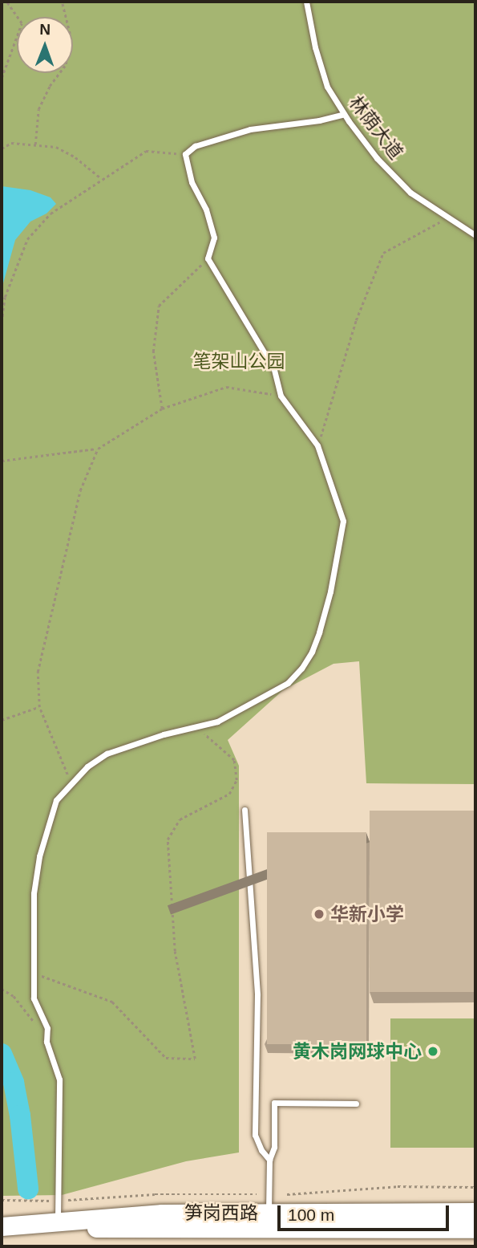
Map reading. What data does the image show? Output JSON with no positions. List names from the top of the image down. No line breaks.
{"streets":{"main road":["笋岗西路"],"lane":["林荫大道"]},"parks":["笔架山公园"],"places":["华新小学","黄木岗网球中心"],"scale_bar":"100 m","north":"top"}
